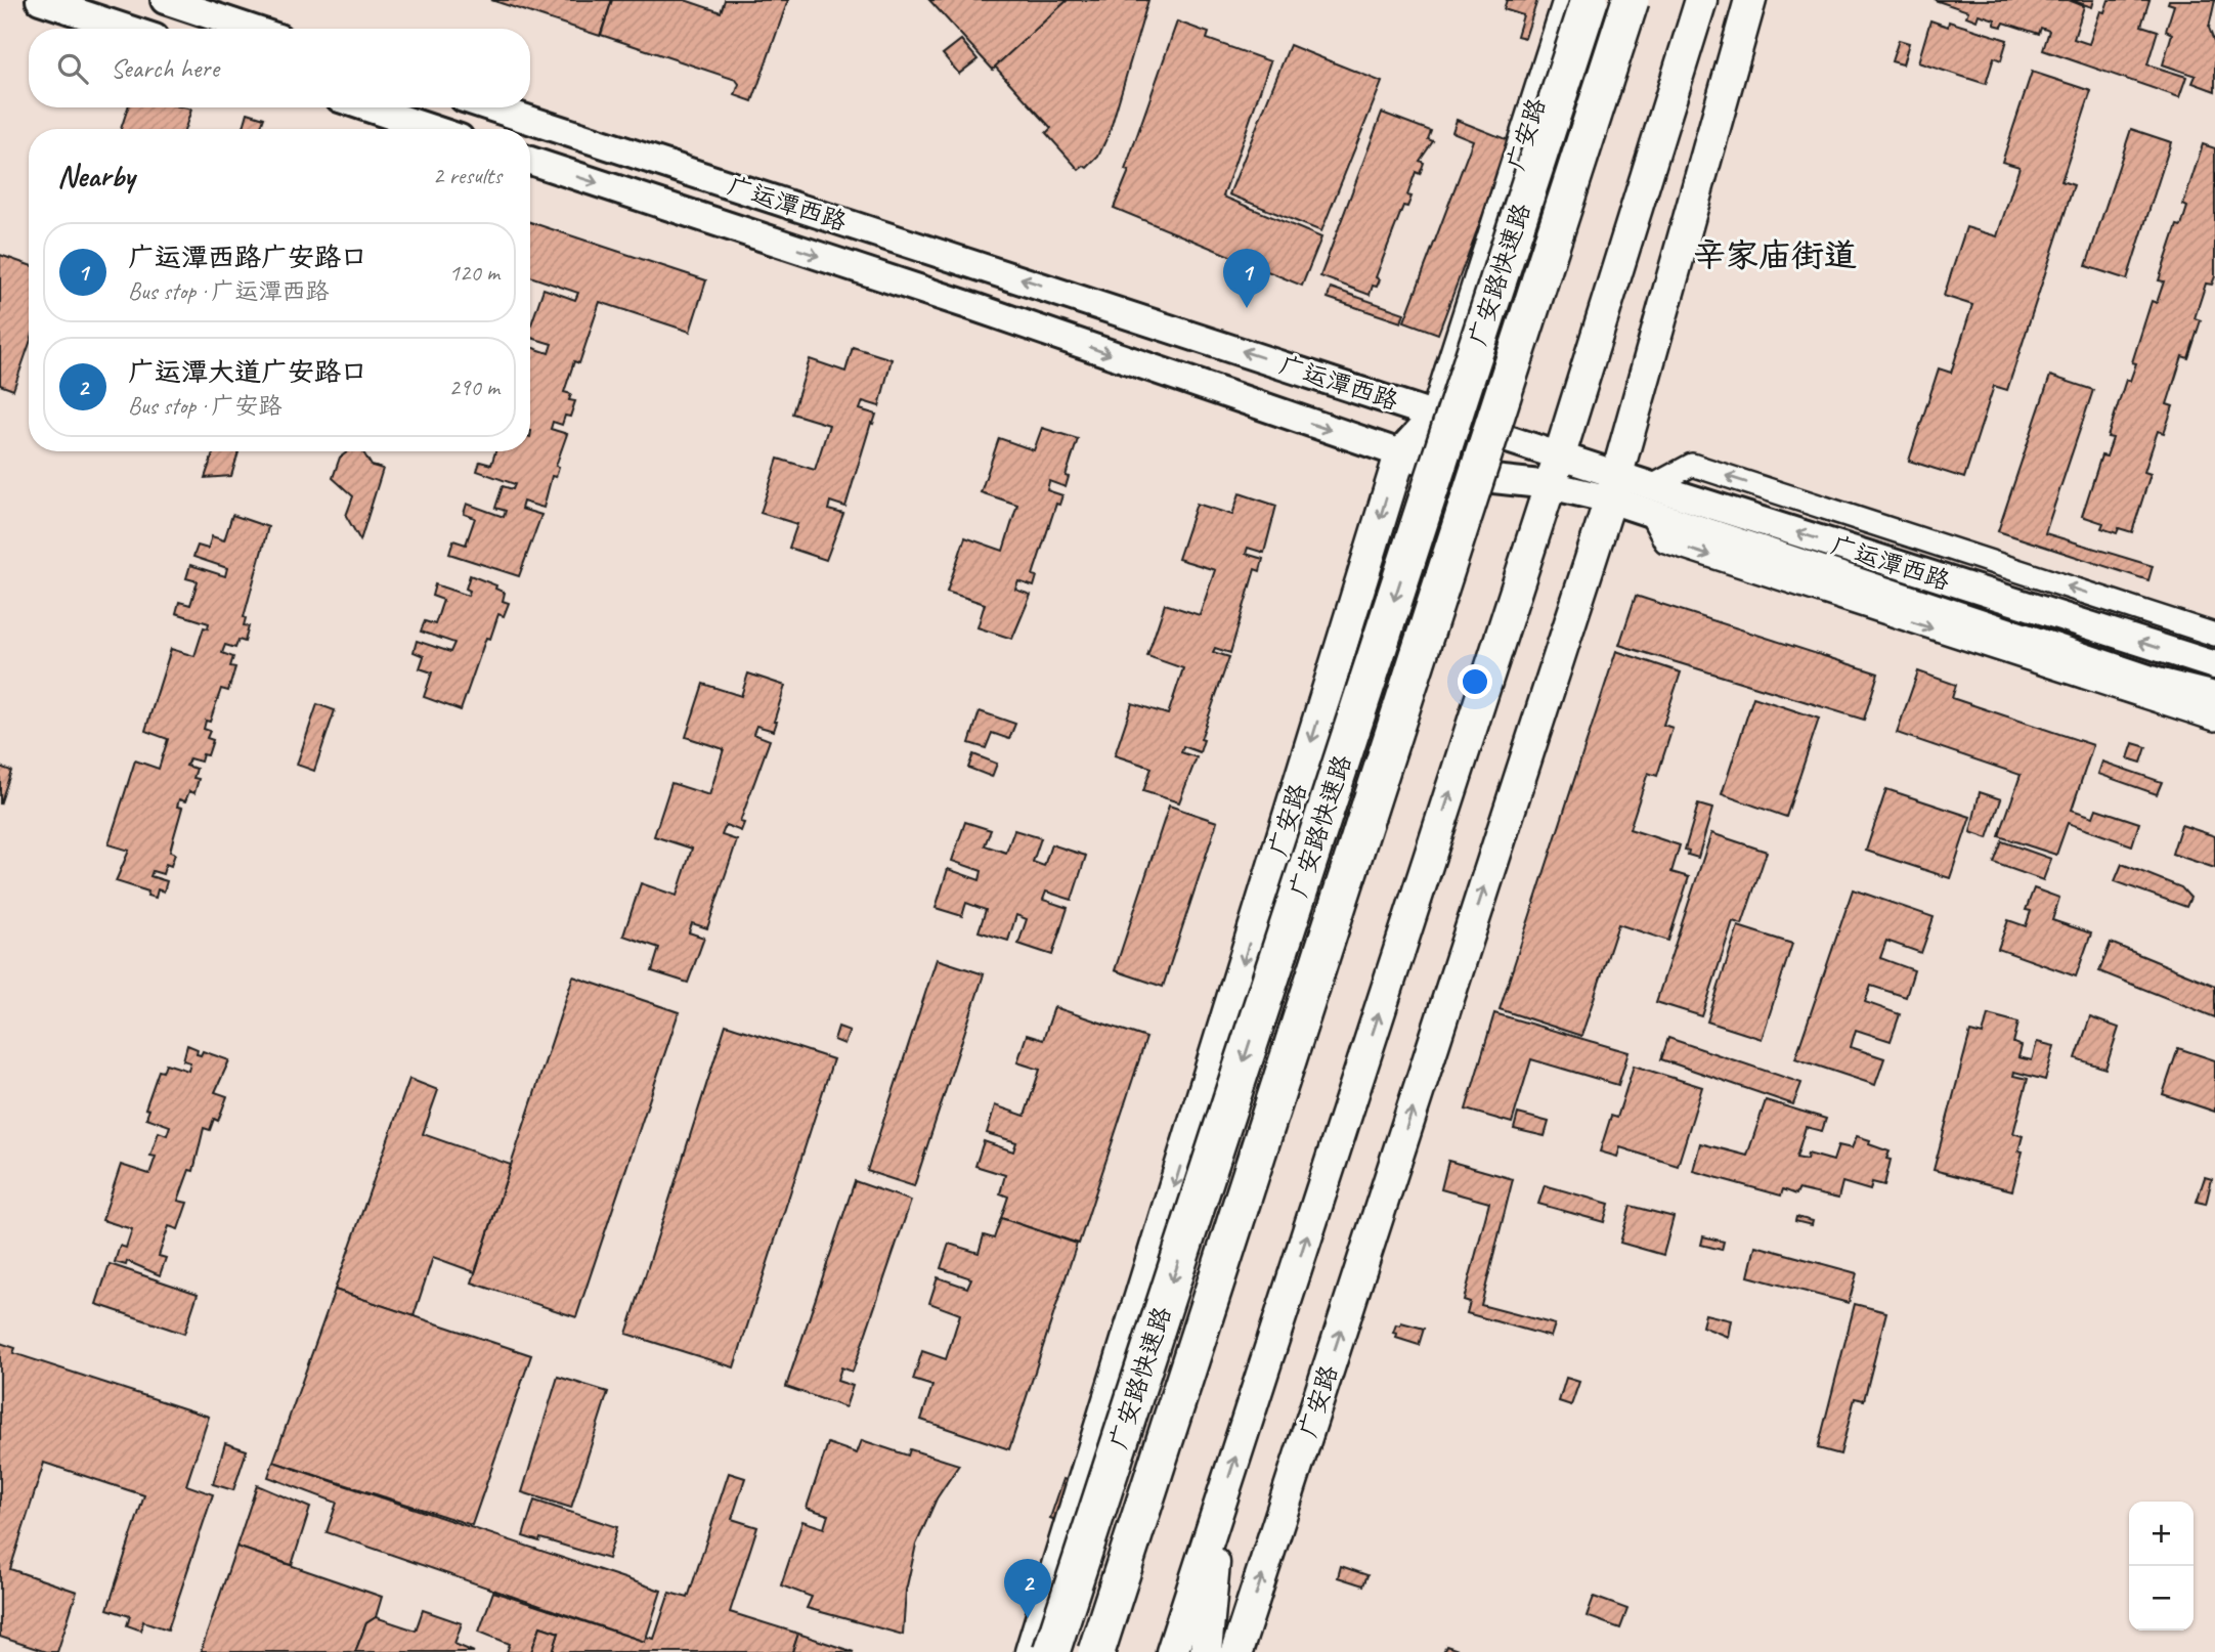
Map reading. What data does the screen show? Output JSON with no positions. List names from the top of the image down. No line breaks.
{"streets":{"highway":["广安路快速路"],"main road":["广安路"],"street":["广运潭西路"]},"crossings":[["广安路","广运潭西路"]],"districts":["辛家庙街道"],"page":{"search":"Search here","heading":["Nearby","2 results"],"list":[{"mark":"1","name":"广运潭西路广安路口","note":"Bus stop · 广运潭西路","value":"120 m"},{"mark":"2","name":"广运潭大道广安路口","note":"Bus stop · 广安路","value":"290 m"}],"pins":["1","2"],"map_buttons":["+","−"]}}
